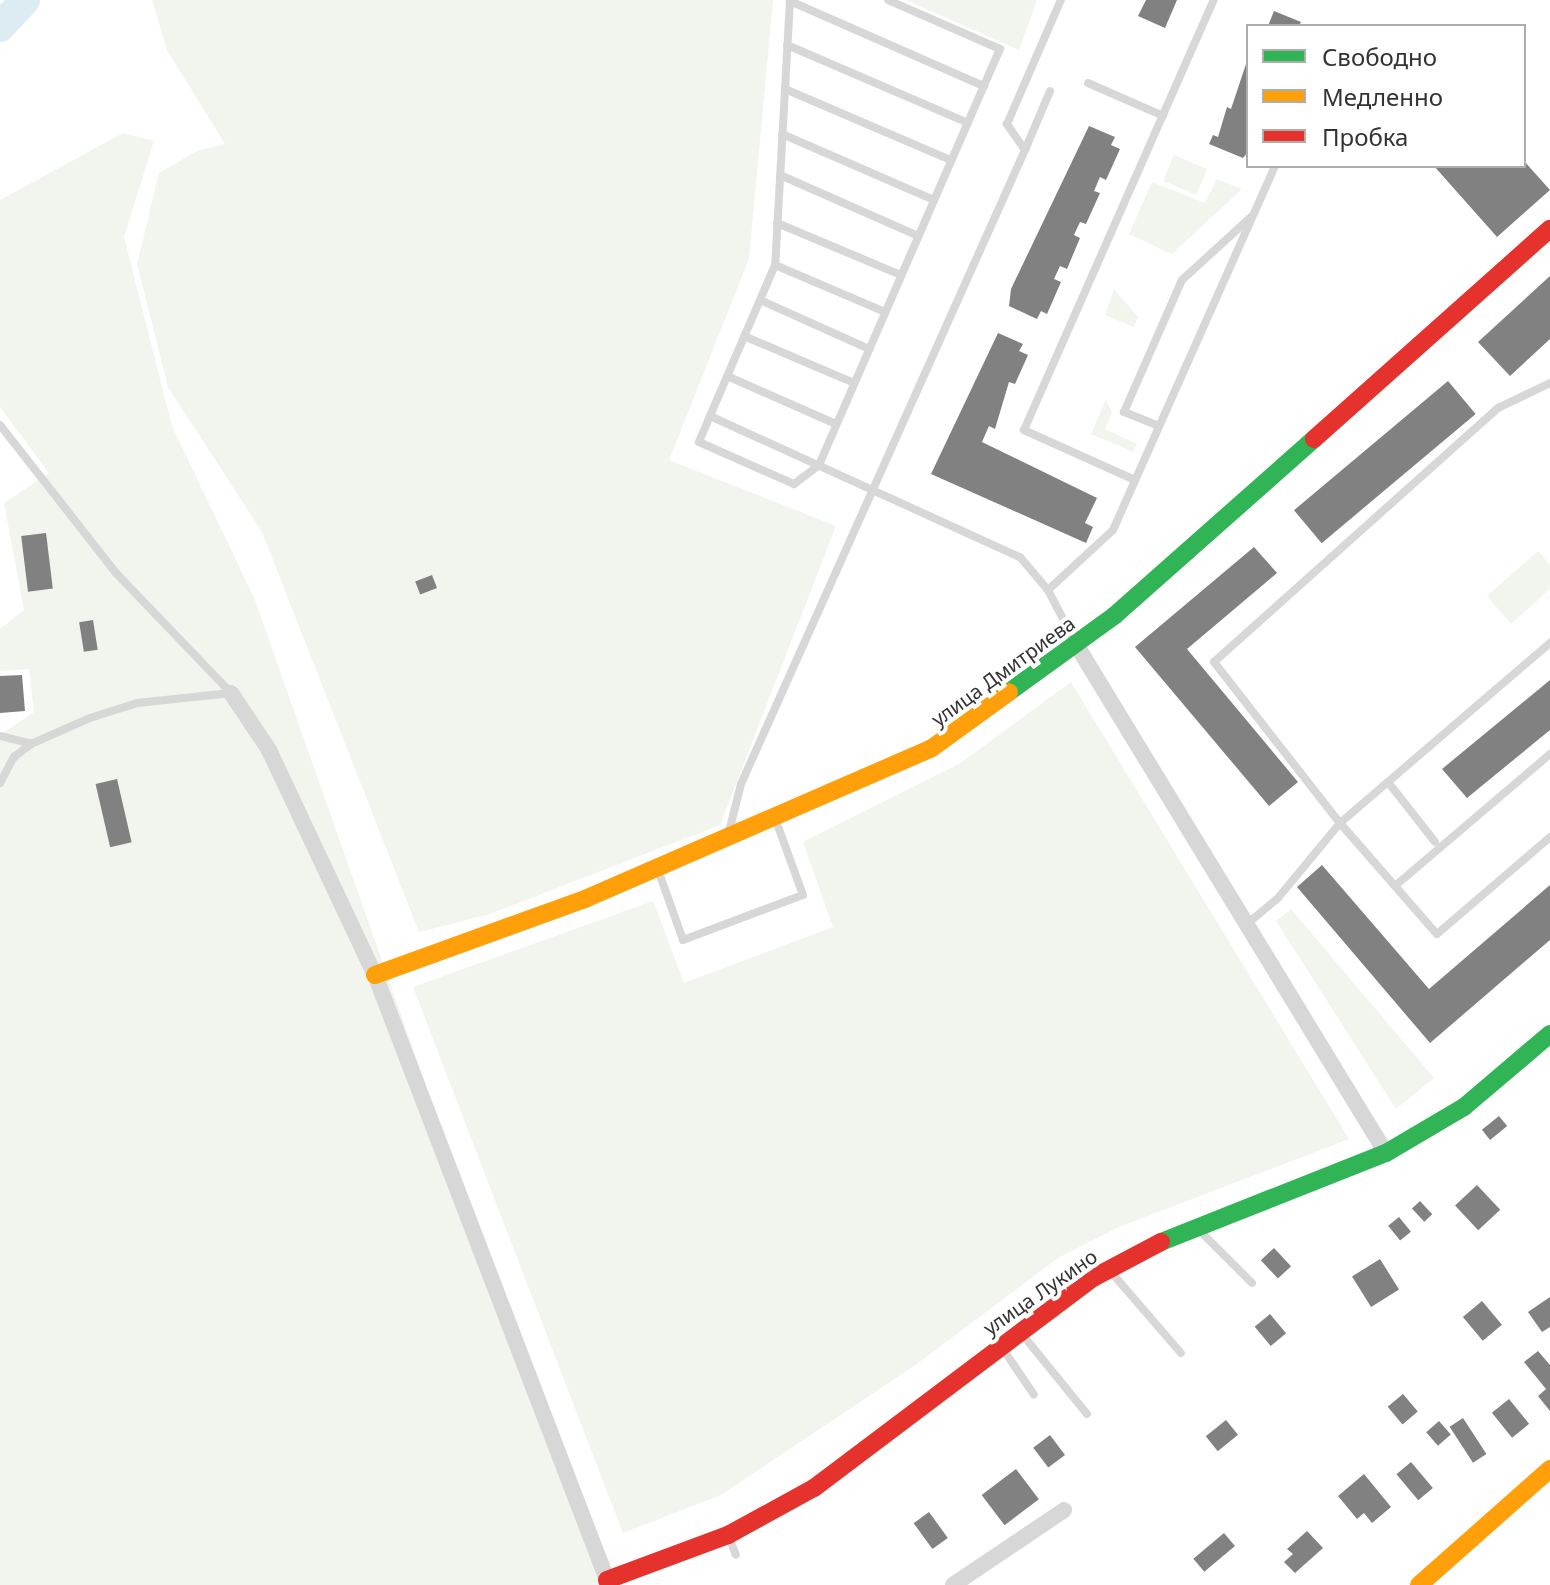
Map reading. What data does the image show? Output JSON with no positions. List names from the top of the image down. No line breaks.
{"streets":{"street":["улица Дмитриева","улица Лукино"]},"legend":["Свободно","Медленно","Пробка"]}
